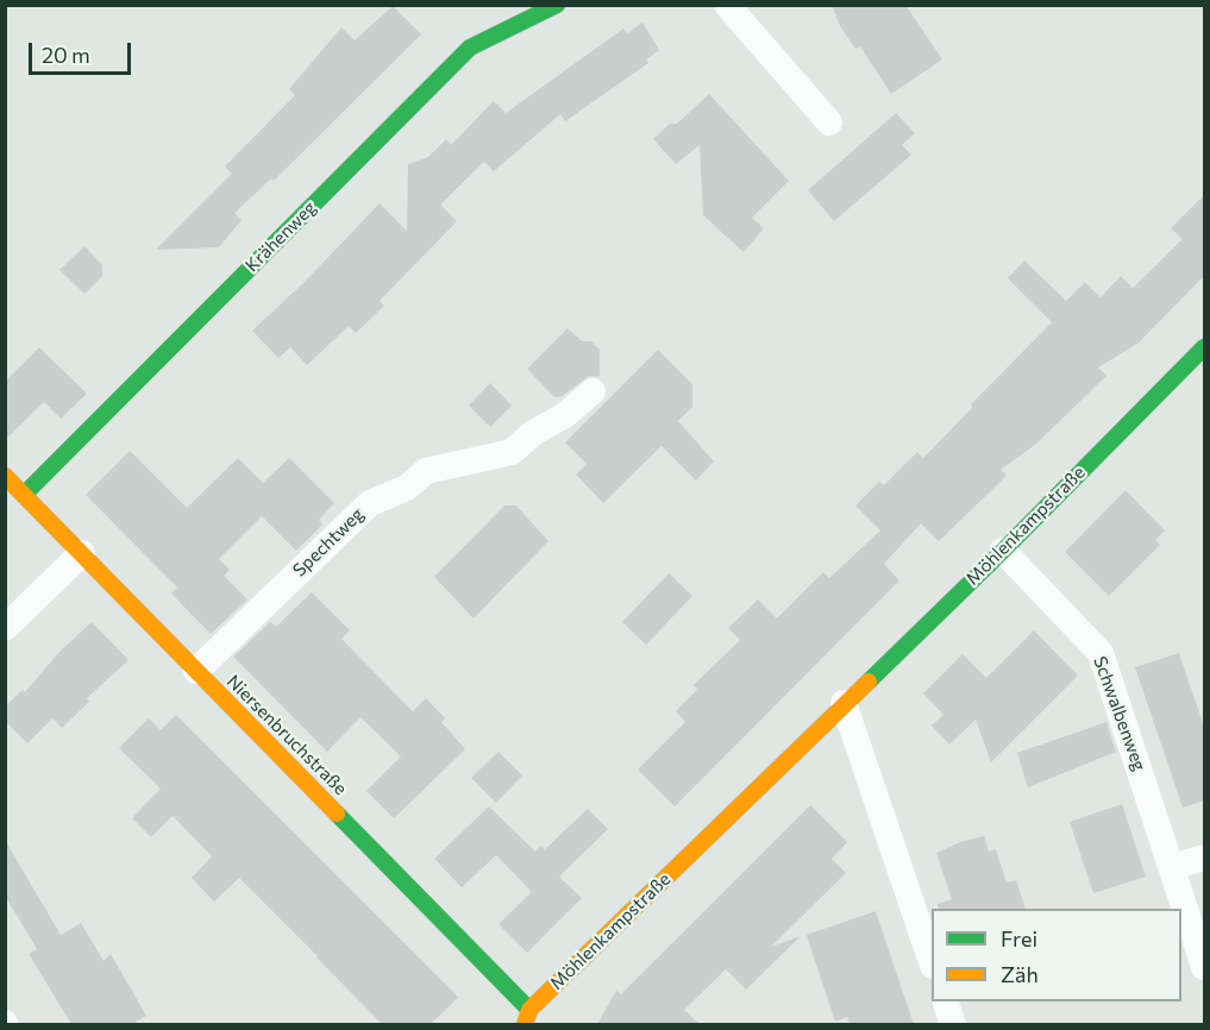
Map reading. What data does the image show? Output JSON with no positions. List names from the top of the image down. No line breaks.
{"streets":{"street":["Krähenweg","Möhlenkampstraße","Spechtweg","Schwalbenweg","Niersenbruchstraße"]},"crossings":[["Krähenweg","Niersenbruchstraße"],["Möhlenkampstraße","Schwalbenweg"],["Möhlenkampstraße","Niersenbruchstraße"],["Spechtweg","Niersenbruchstraße"]],"legend":["Frei","Zäh"],"scale_bar":"20 m"}
